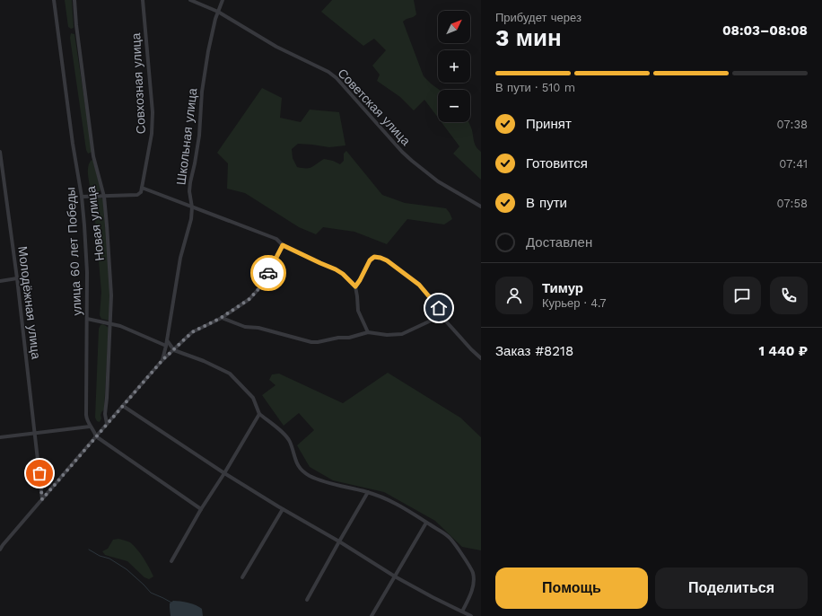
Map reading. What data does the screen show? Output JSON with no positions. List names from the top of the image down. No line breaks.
{"streets":{"street":["Совхозная улица","Советская улица","Школьная улица","Новая улица","улица 60 лет Победы","Молодёжная улица"]},"crossings":[["Советская улица","Школьная улица"]],"north":"top right","page":{"heading":["3 мин","Прибудет через","08:03–08:08"],"panel":["Тимур","Курьер · 4.7","Заказ #8218","1 440 ₽"],"map_buttons":["+","−"],"bar":"В пути · 510 m","list":[["Принят","07:38"],["Готовится","07:41"],["В пути","07:58"],"Доставлен"],"buttons":["Помощь","Поделиться"]}}
